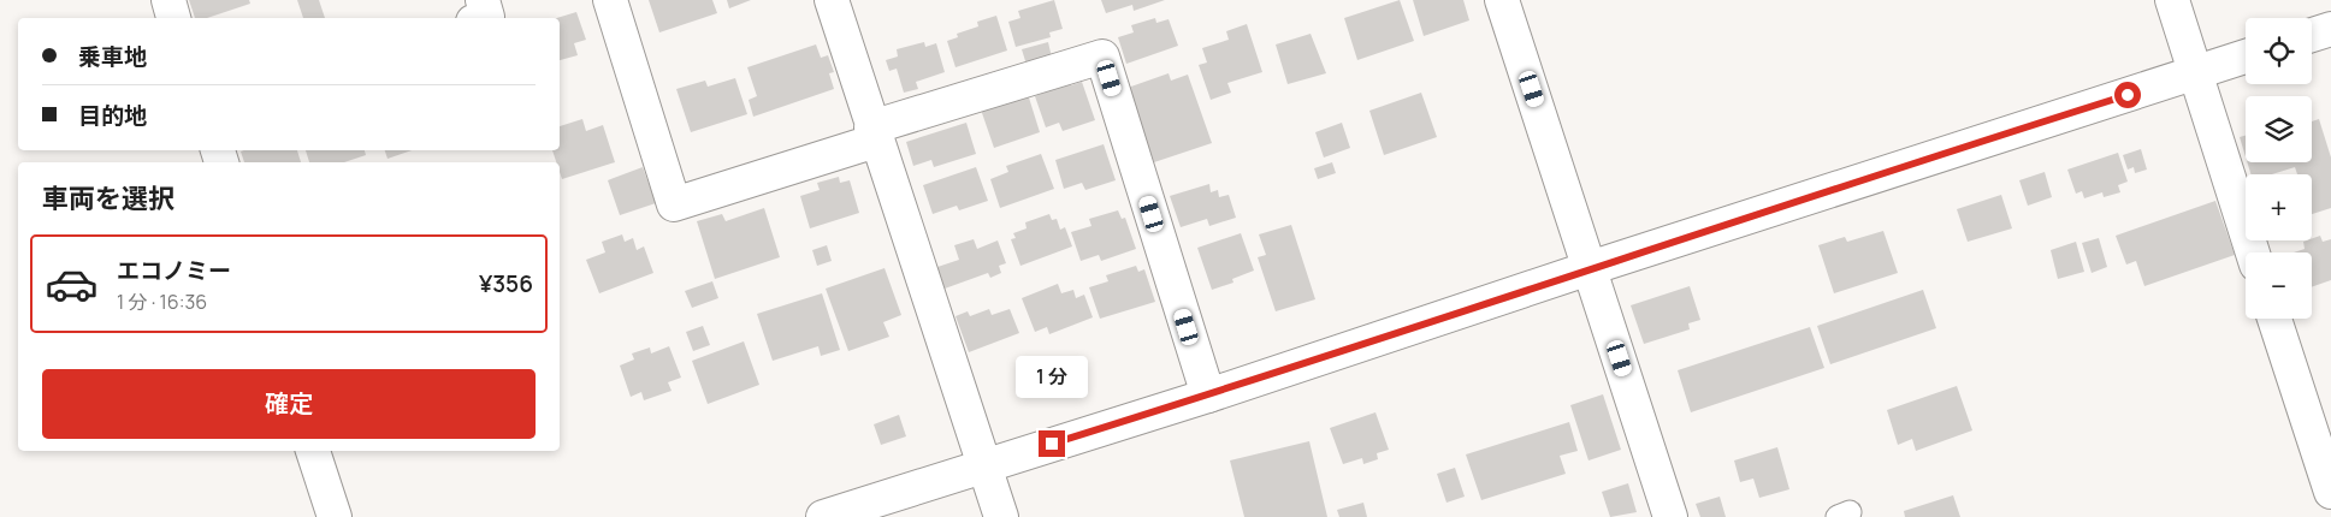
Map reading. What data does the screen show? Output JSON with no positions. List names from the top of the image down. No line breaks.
{"page":{"map_buttons":["+","−"],"banner":["乗車地","目的地"],"heading":"車両を選択","list":[{"name":"エコノミー","note":"1 分 · 16:36","value":"¥356"}],"bubble":"1 分","buttons":"確定"}}
